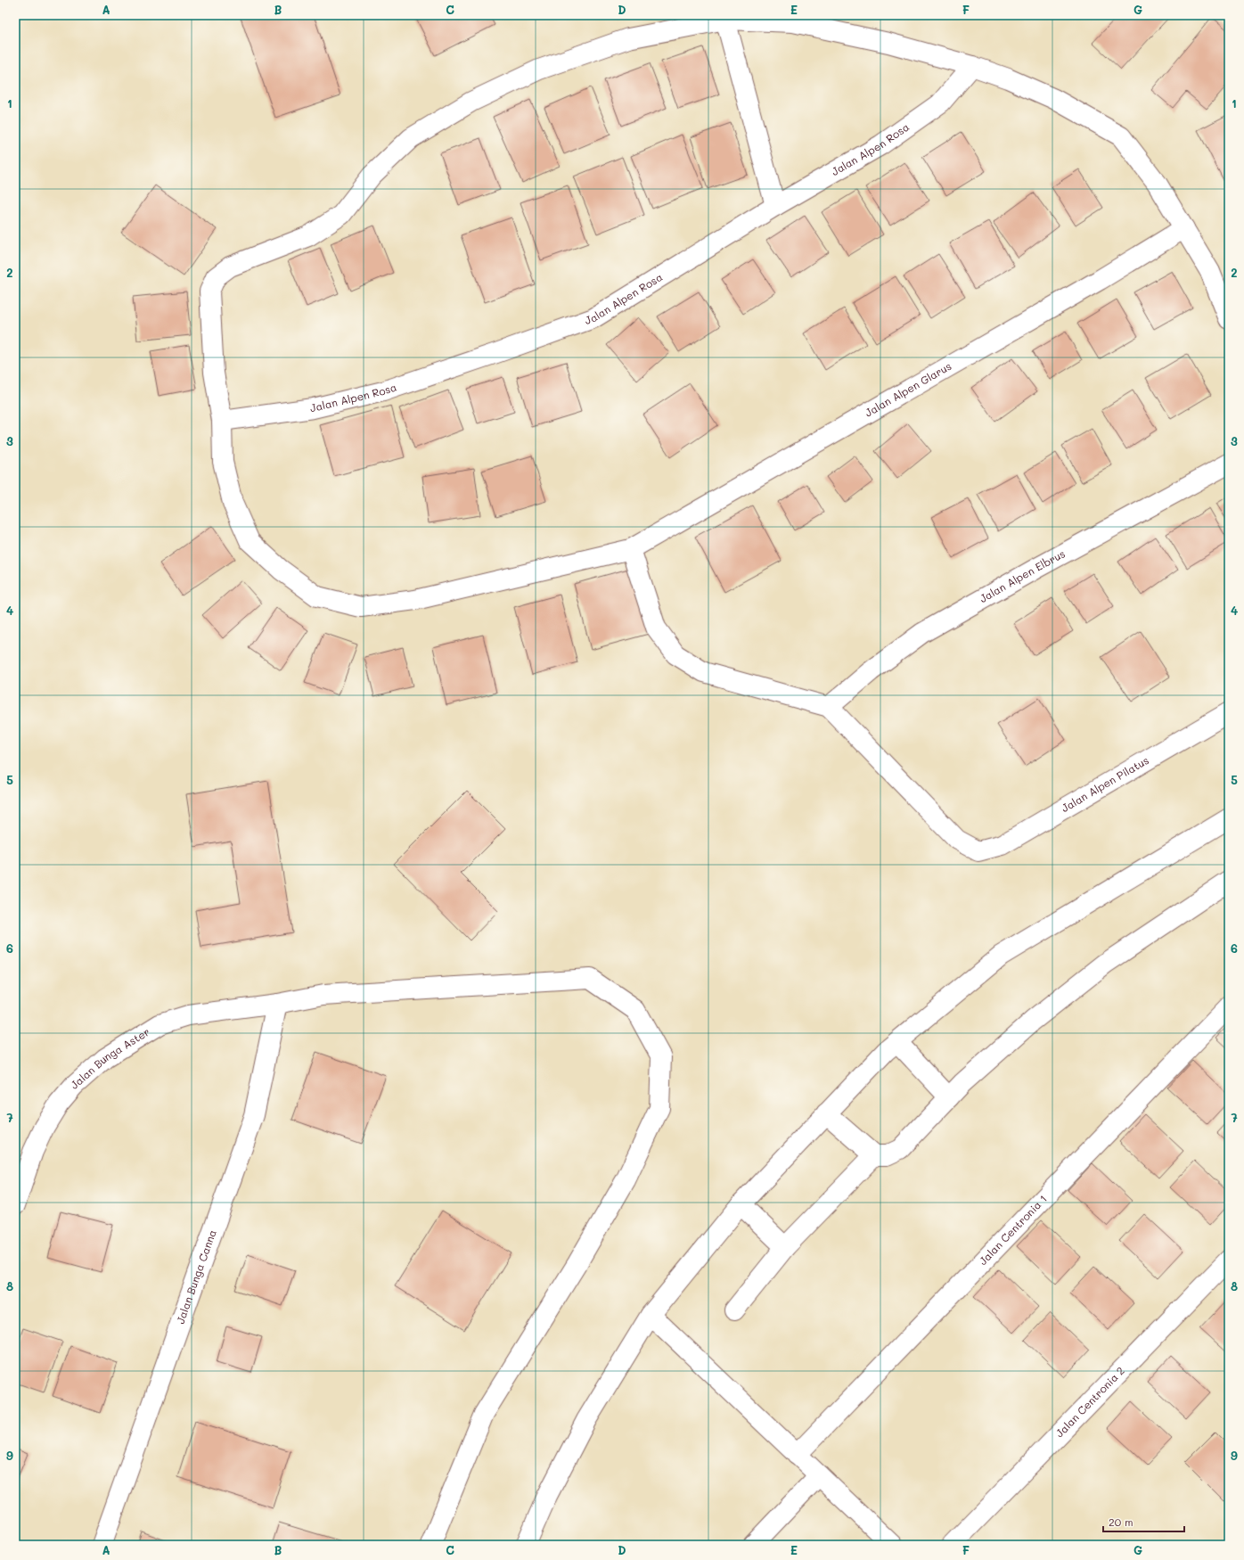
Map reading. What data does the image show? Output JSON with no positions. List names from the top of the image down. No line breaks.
{"streets":{"street":["Jalan Alpen Rosa","Jalan Alpen Glarus","Jalan Alpen Elbrus","Jalan Alpen Pilatus","Jalan Bunga Aster","Jalan Centronia 1","Jalan Bunga Canna","Jalan Centronia 2"]},"crossings":[["Jalan Alpen Rosa","Jalan Alpen Glarus"],["Jalan Alpen Elbrus","Jalan Alpen Pilatus"],["Jalan Bunga Aster","Jalan Bunga Canna"]],"scale_bar":"20 m","grid":{"columns":["A","B","C","D","E","F","G"],"rows":["1","2","3","4","5","6","7","8","9"]}}
